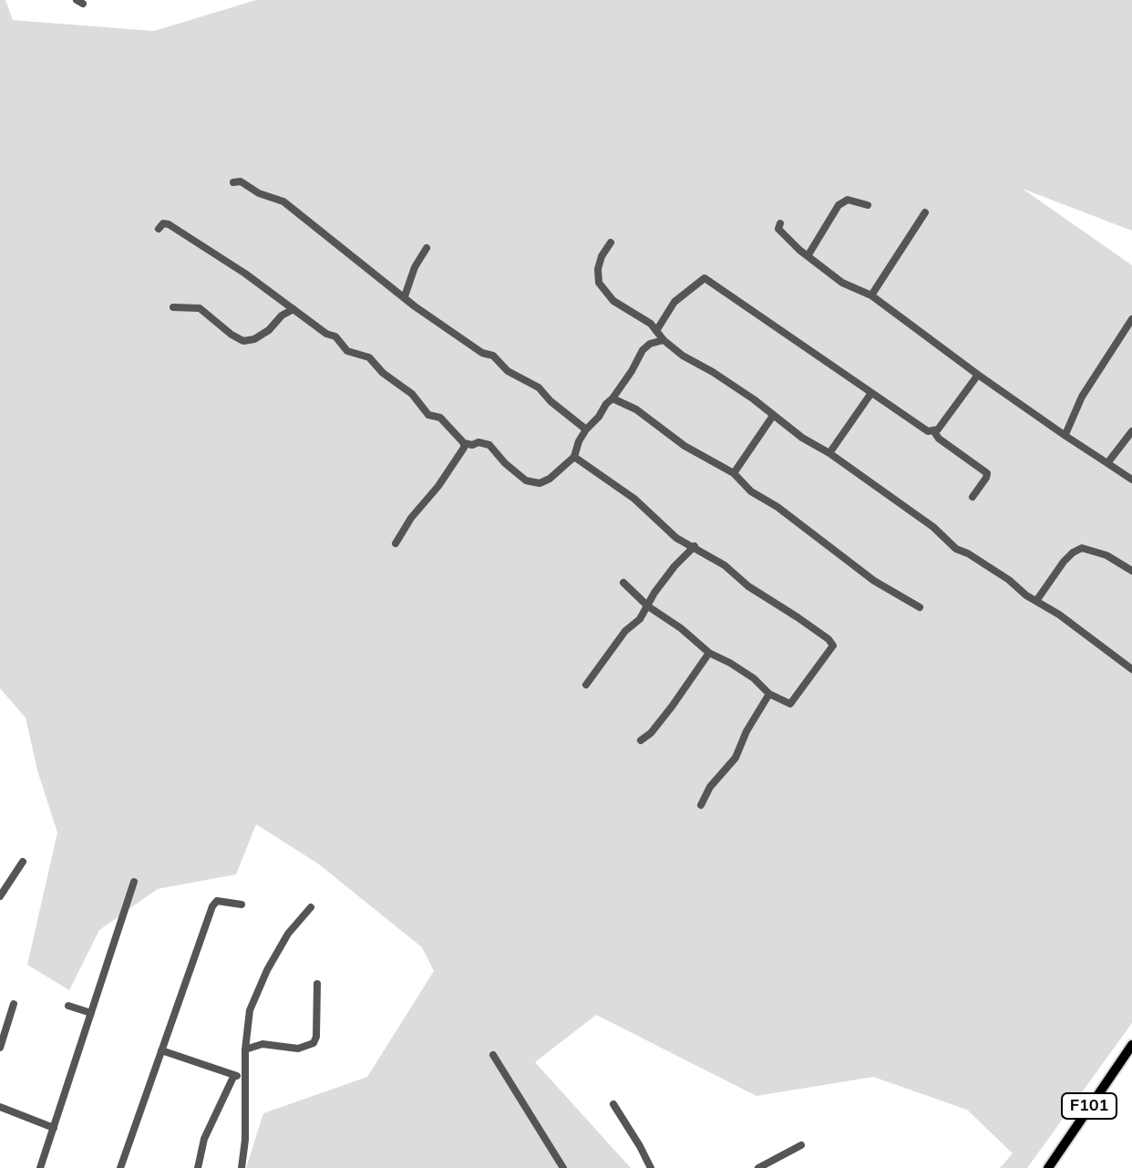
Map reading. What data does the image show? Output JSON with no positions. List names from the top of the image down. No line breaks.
{"streets":{"main road":["F101"]}}
